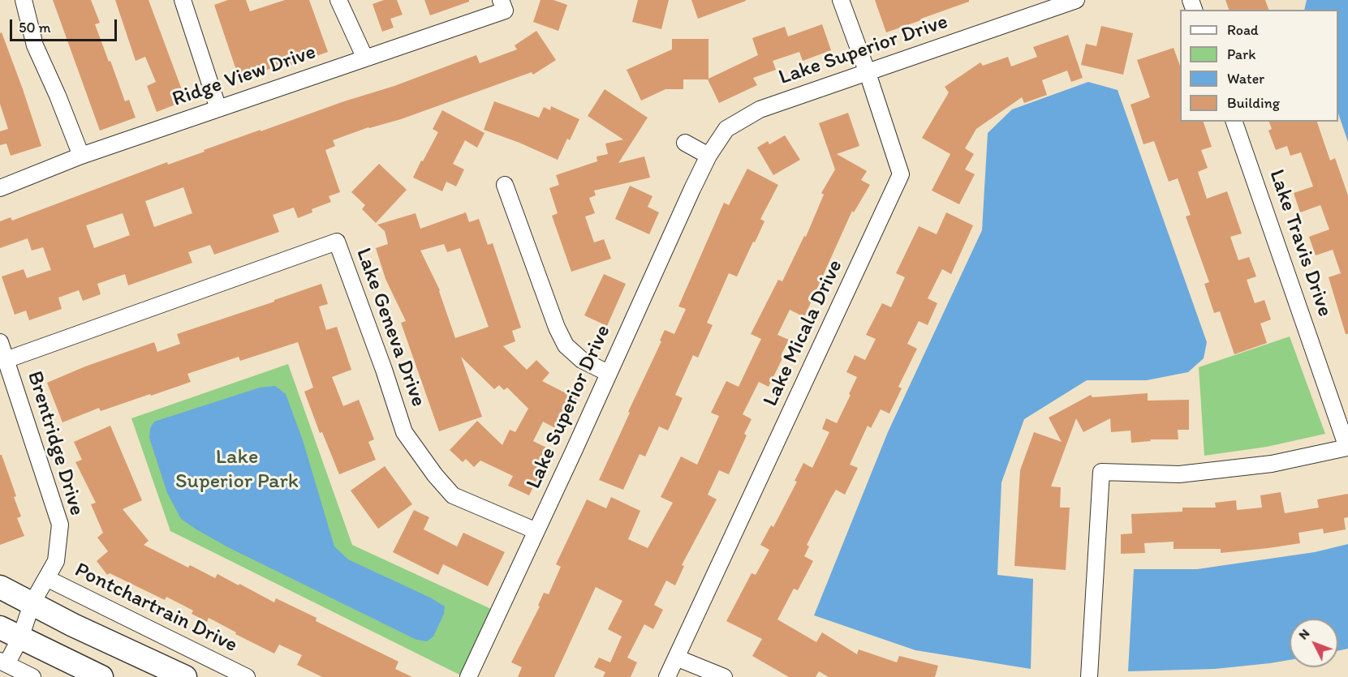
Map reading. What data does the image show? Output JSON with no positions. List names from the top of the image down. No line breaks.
{"streets":{"street":["Lake Superior Drive","Ridge View Drive","Lake Travis Drive","Lake Geneva Drive","Lake Micala Drive","Brentridge Drive","Pontchartrain Drive"]},"crossings":[["Lake Superior Drive","Lake Geneva Drive"],["Lake Superior Drive","Lake Micala Drive"],["Lake Geneva Drive","Brentridge Drive"],["Brentridge Drive","Pontchartrain Drive"]],"parks":["Lake Superior Park"],"legend":["Road","Park","Water","Building"],"scale_bar":"50 m","north":"top left"}
